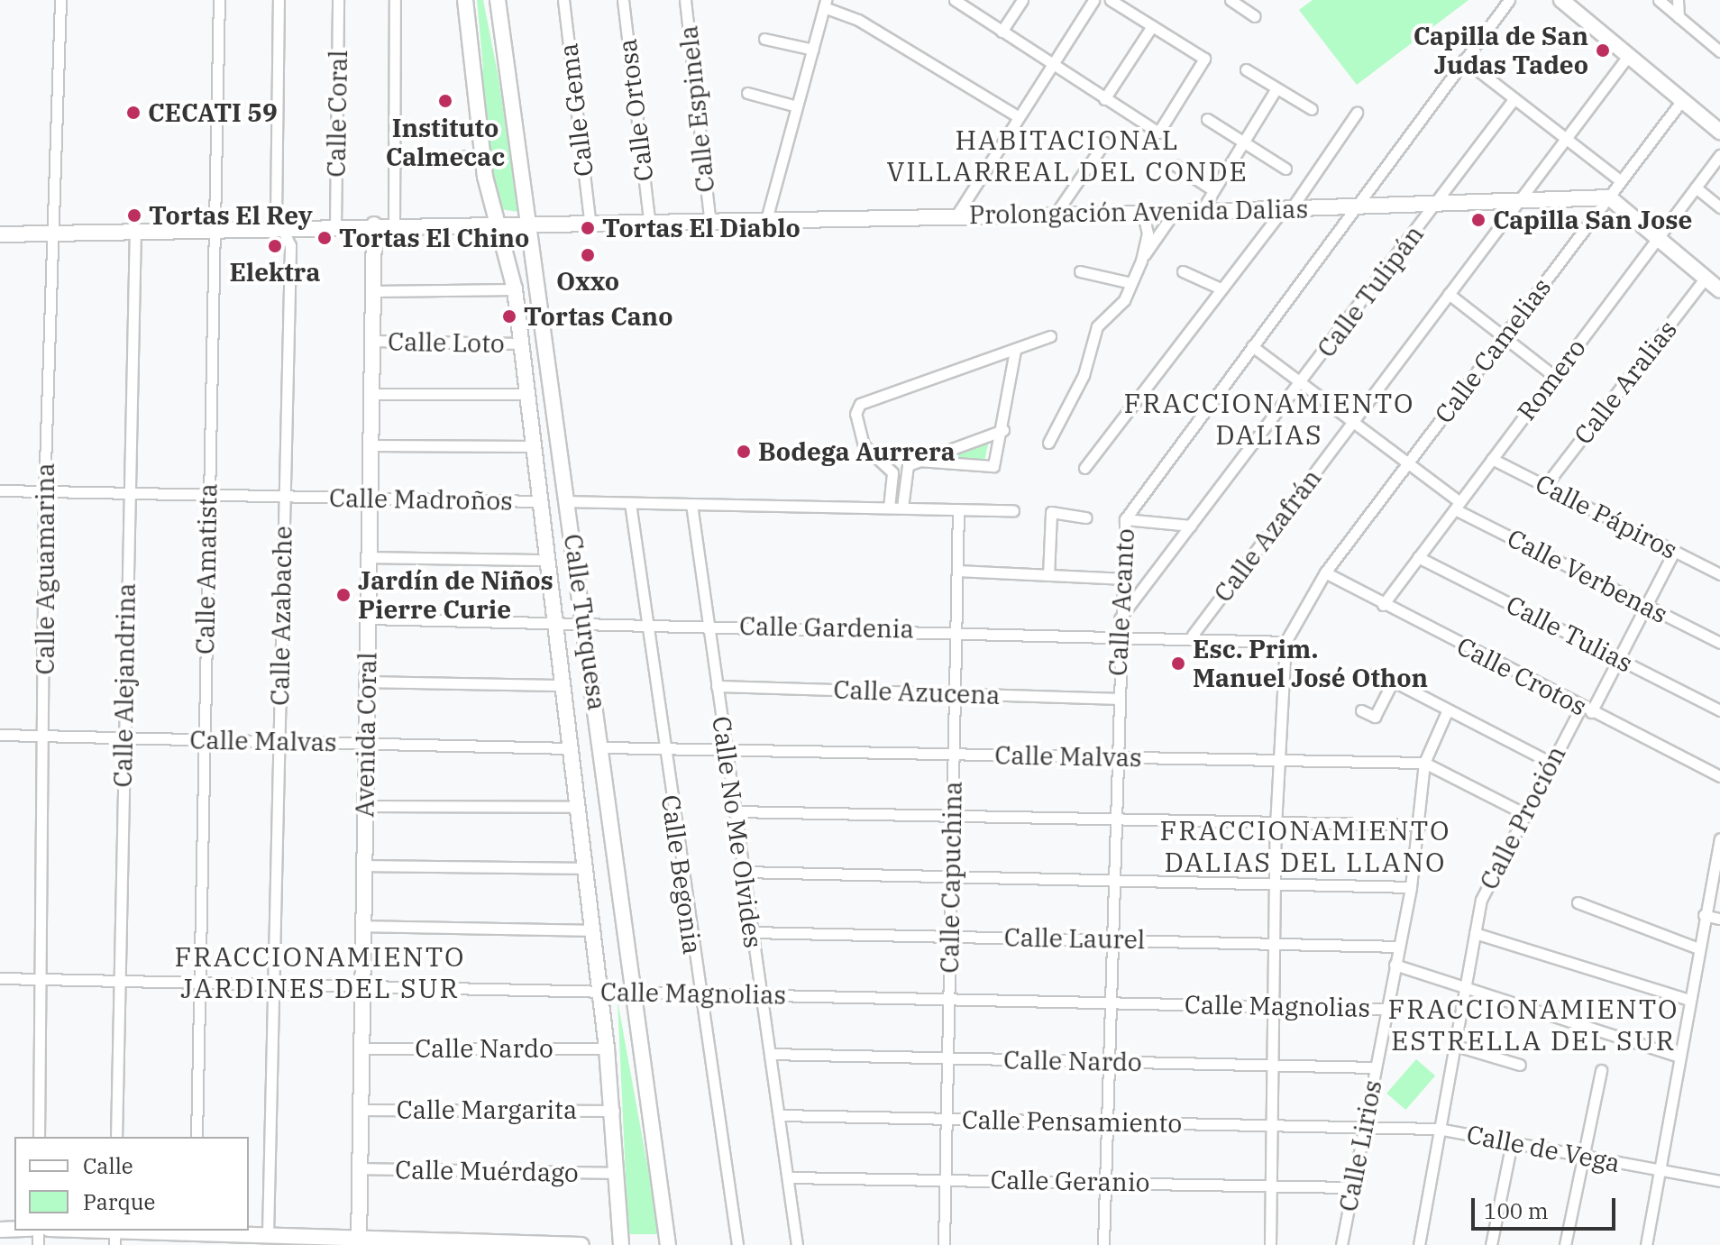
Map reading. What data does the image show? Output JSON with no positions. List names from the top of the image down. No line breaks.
{"streets":{"street":["Calle Espinela","Calle Gema","Calle Ortosa","Calle Coral","Prolongación Avenida Dalias","Calle Tulipán","Calle Loto","Calle Camelias","Romero","Calle Aralias","Calle Madroños","Calle Pápiros","Calle Azafrán","Calle Aguamarina","Calle Amatista","Calle Verbenas","Calle Acanto","Calle Azabache","Calle Turquesa","Calle Gardenia","Calle Tulias","Calle Crotos","Calle Alejandrina","Calle Azucena","Avenida Coral","Calle Malvas","Calle Proción","Calle No Me Olvides","Calle Begonia","Calle Capuchina","Calle Laurel","Calle Magnolias","Calle Nardo","Calle Margarita","Calle Pensamiento","Calle Lirios","Calle de Vega","Calle Muérdago","Calle Geranio"]},"crossings":[["Calle Espinela","Prolongación Avenida Dalias"],["Calle Gema","Prolongación Avenida Dalias"],["Calle Ortosa","Prolongación Avenida Dalias"],["Calle Coral","Prolongación Avenida Dalias"],["Prolongación Avenida Dalias","Calle Tulipán"],["Prolongación Avenida Dalias","Calle Camelias"],["Prolongación Avenida Dalias","Calle Azafrán"],["Prolongación Avenida Dalias","Calle Aguamarina"],["Prolongación Avenida Dalias","Calle Amatista"],["Prolongación Avenida Dalias","Calle Acanto"],["Prolongación Avenida Dalias","Calle Azabache"],["Prolongación Avenida Dalias","Calle Turquesa"],["Prolongación Avenida Dalias","Calle Alejandrina"],["Prolongación Avenida Dalias","Avenida Coral"],["Calle Tulipán","Calle Verbenas"],["Calle Tulipán","Calle Acanto"],["Calle Loto","Calle Turquesa"],["Calle Loto","Avenida Coral"],["Calle Camelias","Calle Verbenas"],["Calle Camelias","Calle Gardenia"],["Calle Camelias","Calle Crotos"],["Romero","Calle Pápiros"],["Romero","Calle Verbenas"],["Romero","Calle Tulias"],["Romero","Calle Crotos"],["Calle Aralias","Calle Pápiros"],["Calle Madroños","Calle Aguamarina"],["Calle Madroños","Calle Amatista"],["Calle Madroños","Calle Azabache"],["Calle Madroños","Calle Turquesa"],["Calle Madroños","Calle Alejandrina"],["Calle Madroños","Avenida Coral"],["Calle Pápiros","Calle Proción"],["Calle Azafrán","Calle Verbenas"],["Calle Azafrán","Calle Gardenia"],["Calle Aguamarina","Calle Malvas"],["Calle Aguamarina","Calle Magnolias"],["Calle Amatista","Calle Malvas"],["Calle Amatista","Calle Magnolias"],["Calle Verbenas","Calle Acanto"],["Calle Verbenas","Calle Proción"],["Calle Acanto","Calle Gardenia"],["Calle Acanto","Calle Azucena"],["Calle Acanto","Calle Malvas"],["Calle Acanto","Calle Laurel"],["Calle Acanto","Calle Magnolias"],["Calle Acanto","Calle Nardo"],["Calle Acanto","Calle Pensamiento"],["Calle Acanto","Calle Geranio"],["Calle Azabache","Calle Malvas"],["Calle Azabache","Calle Magnolias"],["Calle Turquesa","Calle Gardenia"],["Calle Turquesa","Calle Malvas"],["Calle Turquesa","Calle Magnolias"],["Calle Turquesa","Calle Nardo"],["Calle Turquesa","Calle Margarita"],["Calle Turquesa","Calle Muérdago"],["Calle Gardenia","Avenida Coral"],["Calle Gardenia","Calle No Me Olvides"],["Calle Gardenia","Calle Begonia"],["Calle Gardenia","Calle Capuchina"],["Calle Tulias","Calle Proción"],["Calle Crotos","Calle Proción"],["Calle Alejandrina","Calle Malvas"],["Calle Alejandrina","Calle Magnolias"],["Calle Azucena","Calle No Me Olvides"],["Calle Azucena","Calle Capuchina"],["Avenida Coral","Calle Malvas"],["Avenida Coral","Calle Magnolias"],["Avenida Coral","Calle Nardo"],["Avenida Coral","Calle Margarita"],["Avenida Coral","Calle Muérdago"],["Calle Malvas","Calle Proción"],["Calle Malvas","Calle No Me Olvides"],["Calle Malvas","Calle Begonia"],["Calle Malvas","Calle Capuchina"],["Calle Malvas","Calle Lirios"],["Calle Proción","Calle de Vega"],["Calle No Me Olvides","Calle Laurel"],["Calle No Me Olvides","Calle Magnolias"],["Calle No Me Olvides","Calle Nardo"],["Calle No Me Olvides","Calle Pensamiento"],["Calle No Me Olvides","Calle Geranio"],["Calle Begonia","Calle Magnolias"],["Calle Capuchina","Calle Laurel"],["Calle Capuchina","Calle Magnolias"],["Calle Capuchina","Calle Nardo"],["Calle Capuchina","Calle Pensamiento"],["Calle Capuchina","Calle Geranio"],["Calle Laurel","Calle Lirios"],["Calle Magnolias","Calle Lirios"],["Calle Nardo","Calle Lirios"],["Calle Pensamiento","Calle Lirios"],["Calle Pensamiento","Calle de Vega"],["Calle Lirios","Calle de Vega"],["Calle Lirios","Calle Geranio"]],"districts":["HABITACIONAL VILLARREAL DEL CONDE","FRACCIONAMIENTO DALIAS","FRACCIONAMIENTO DALIAS DEL LLANO","FRACCIONAMIENTO JARDINES DEL SUR","FRACCIONAMIENTO ESTRELLA DEL SUR"],"places":["Capilla de San Judas Tadeo","Instituto Calmecac","CECATI 59","Tortas El Rey","Capilla San Jose","Tortas El Diablo","Tortas El Chino","Elektra","Oxxo","Tortas Cano","Bodega Aurrera","Jardín de Niños Pierre Curie","Esc. Prim. Manuel José Othon"],"legend":["Calle","Parque"],"scale_bar":"100 m"}
